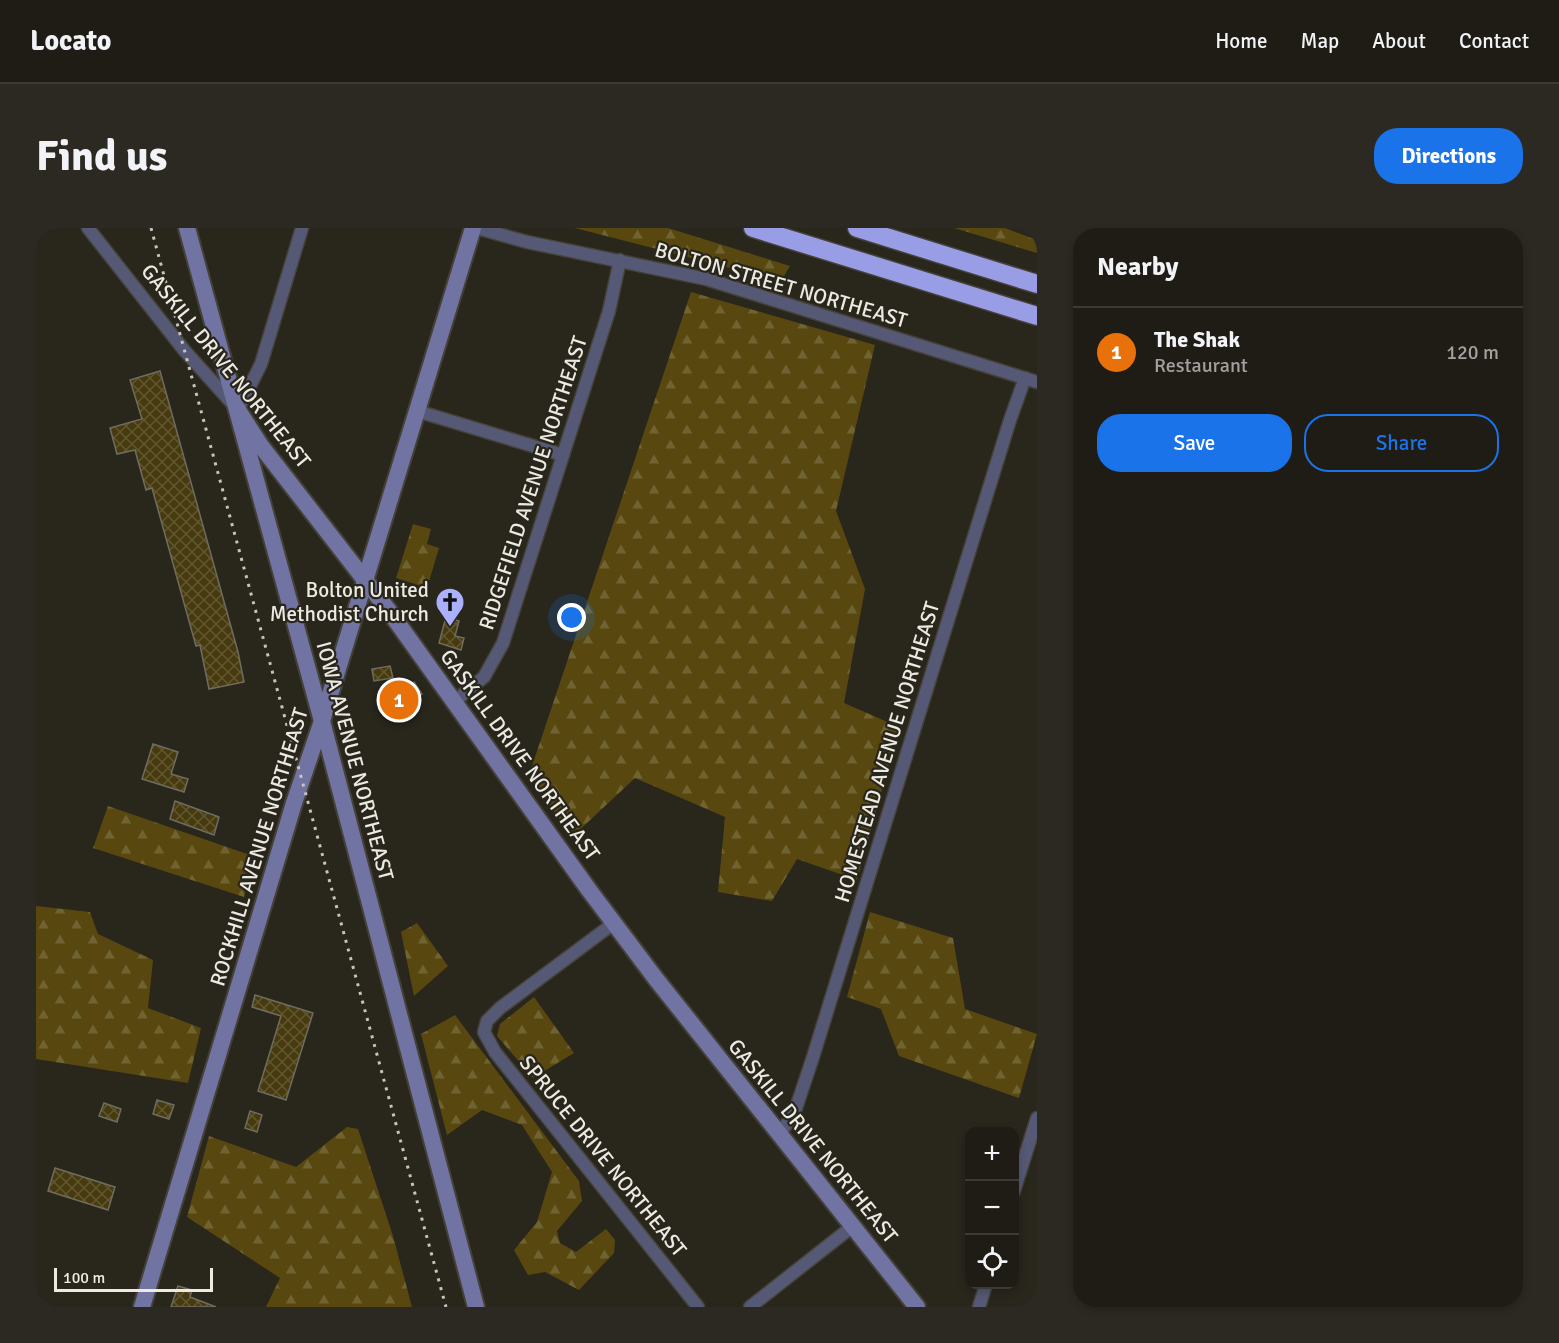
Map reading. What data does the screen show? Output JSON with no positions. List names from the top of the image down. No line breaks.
{"streets":{"main road":["GASKILL DRIVE NORTHEAST","IOWA AVENUE NORTHEAST","ROCKHILL AVENUE NORTHEAST"],"street":["BOLTON STREET NORTHEAST","RIDGEFIELD AVENUE NORTHEAST","HOMESTEAD AVENUE NORTHEAST","SPRUCE DRIVE NORTHEAST"]},"crossings":[["BOLTON STREET NORTHEAST","RIDGEFIELD AVENUE NORTHEAST"],["BOLTON STREET NORTHEAST","HOMESTEAD AVENUE NORTHEAST"],["BOLTON STREET NORTHEAST","ROCKHILL AVENUE NORTHEAST"],["GASKILL DRIVE NORTHEAST","RIDGEFIELD AVENUE NORTHEAST"],["GASKILL DRIVE NORTHEAST","HOMESTEAD AVENUE NORTHEAST"],["GASKILL DRIVE NORTHEAST","IOWA AVENUE NORTHEAST"],["GASKILL DRIVE NORTHEAST","ROCKHILL AVENUE NORTHEAST"],["GASKILL DRIVE NORTHEAST","SPRUCE DRIVE NORTHEAST"],["IOWA AVENUE NORTHEAST","ROCKHILL AVENUE NORTHEAST"]],"places":{"church":["Bolton United Methodist Church"]},"scale_bar":"100 m","page":{"header":"Locato","nav":["Home","Map","About","Contact"],"buttons":["Directions",["Save","Share"]],"title":"Find us","heading":"Nearby","list":[{"mark":"1","name":"The Shak","note":"Restaurant","value":"120 m"}],"pins":"1","map_buttons":["+","−"],"scale":"100 m"}}
